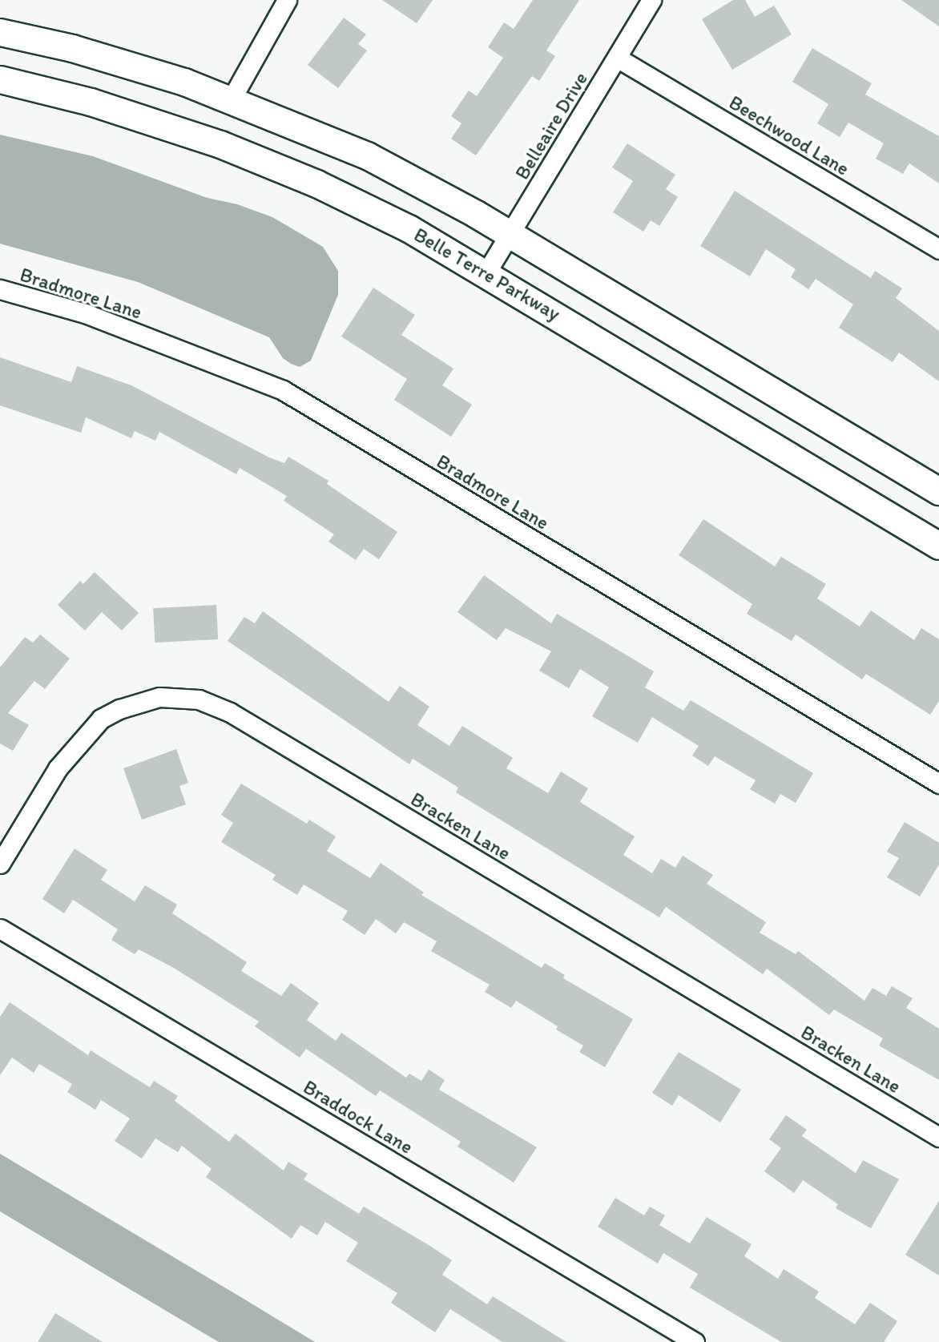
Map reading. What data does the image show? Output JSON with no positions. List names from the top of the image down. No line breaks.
{"streets":{"main road":["Belle Terre Parkway"],"street":["Belleaire Drive","Beechwood Lane","Bradmore Lane","Bracken Lane","Braddock Lane"]},"crossings":[["Belleaire Drive","Beechwood Lane"],["Belleaire Drive","Belle Terre Parkway"]]}
